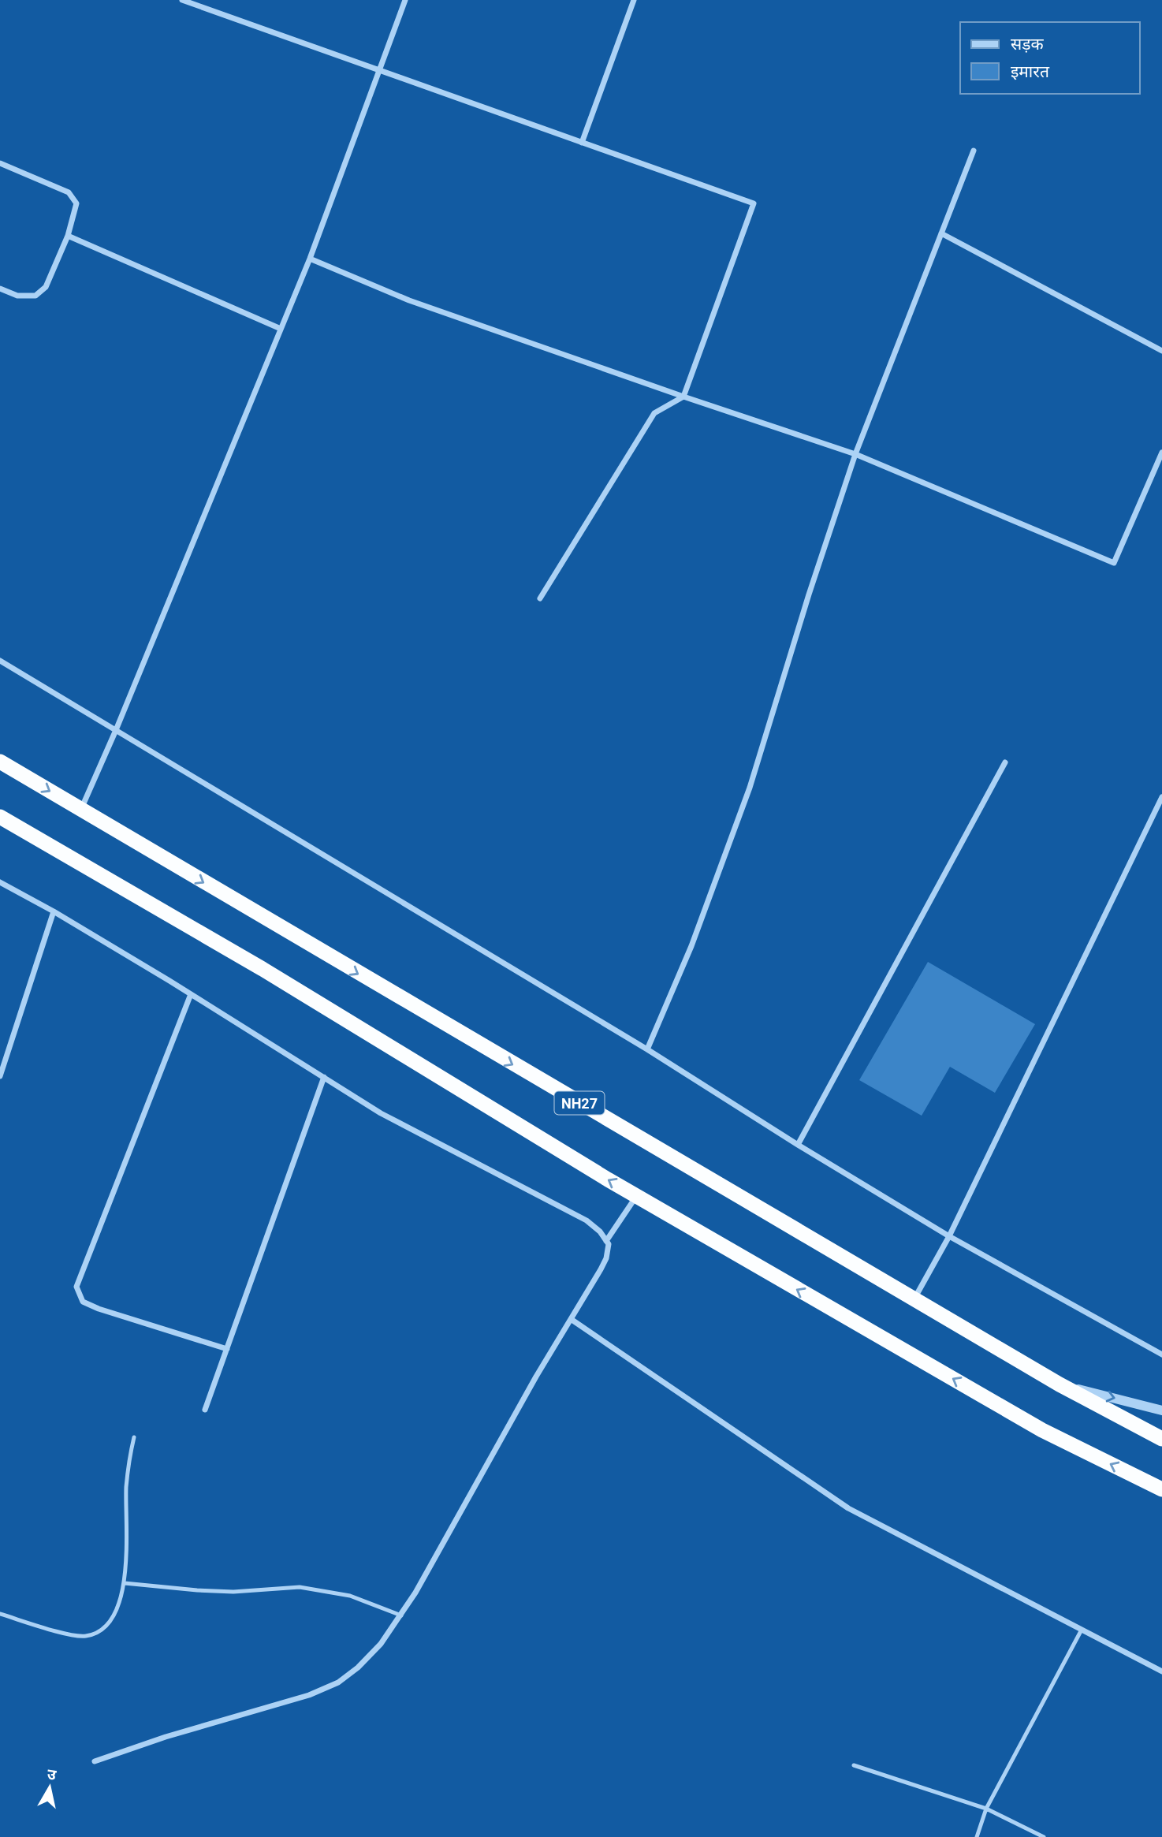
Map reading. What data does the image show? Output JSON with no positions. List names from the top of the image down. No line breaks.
{"streets":{"highway":["NH27"]},"legend":["सड़क","इमारत"],"north":"top"}
